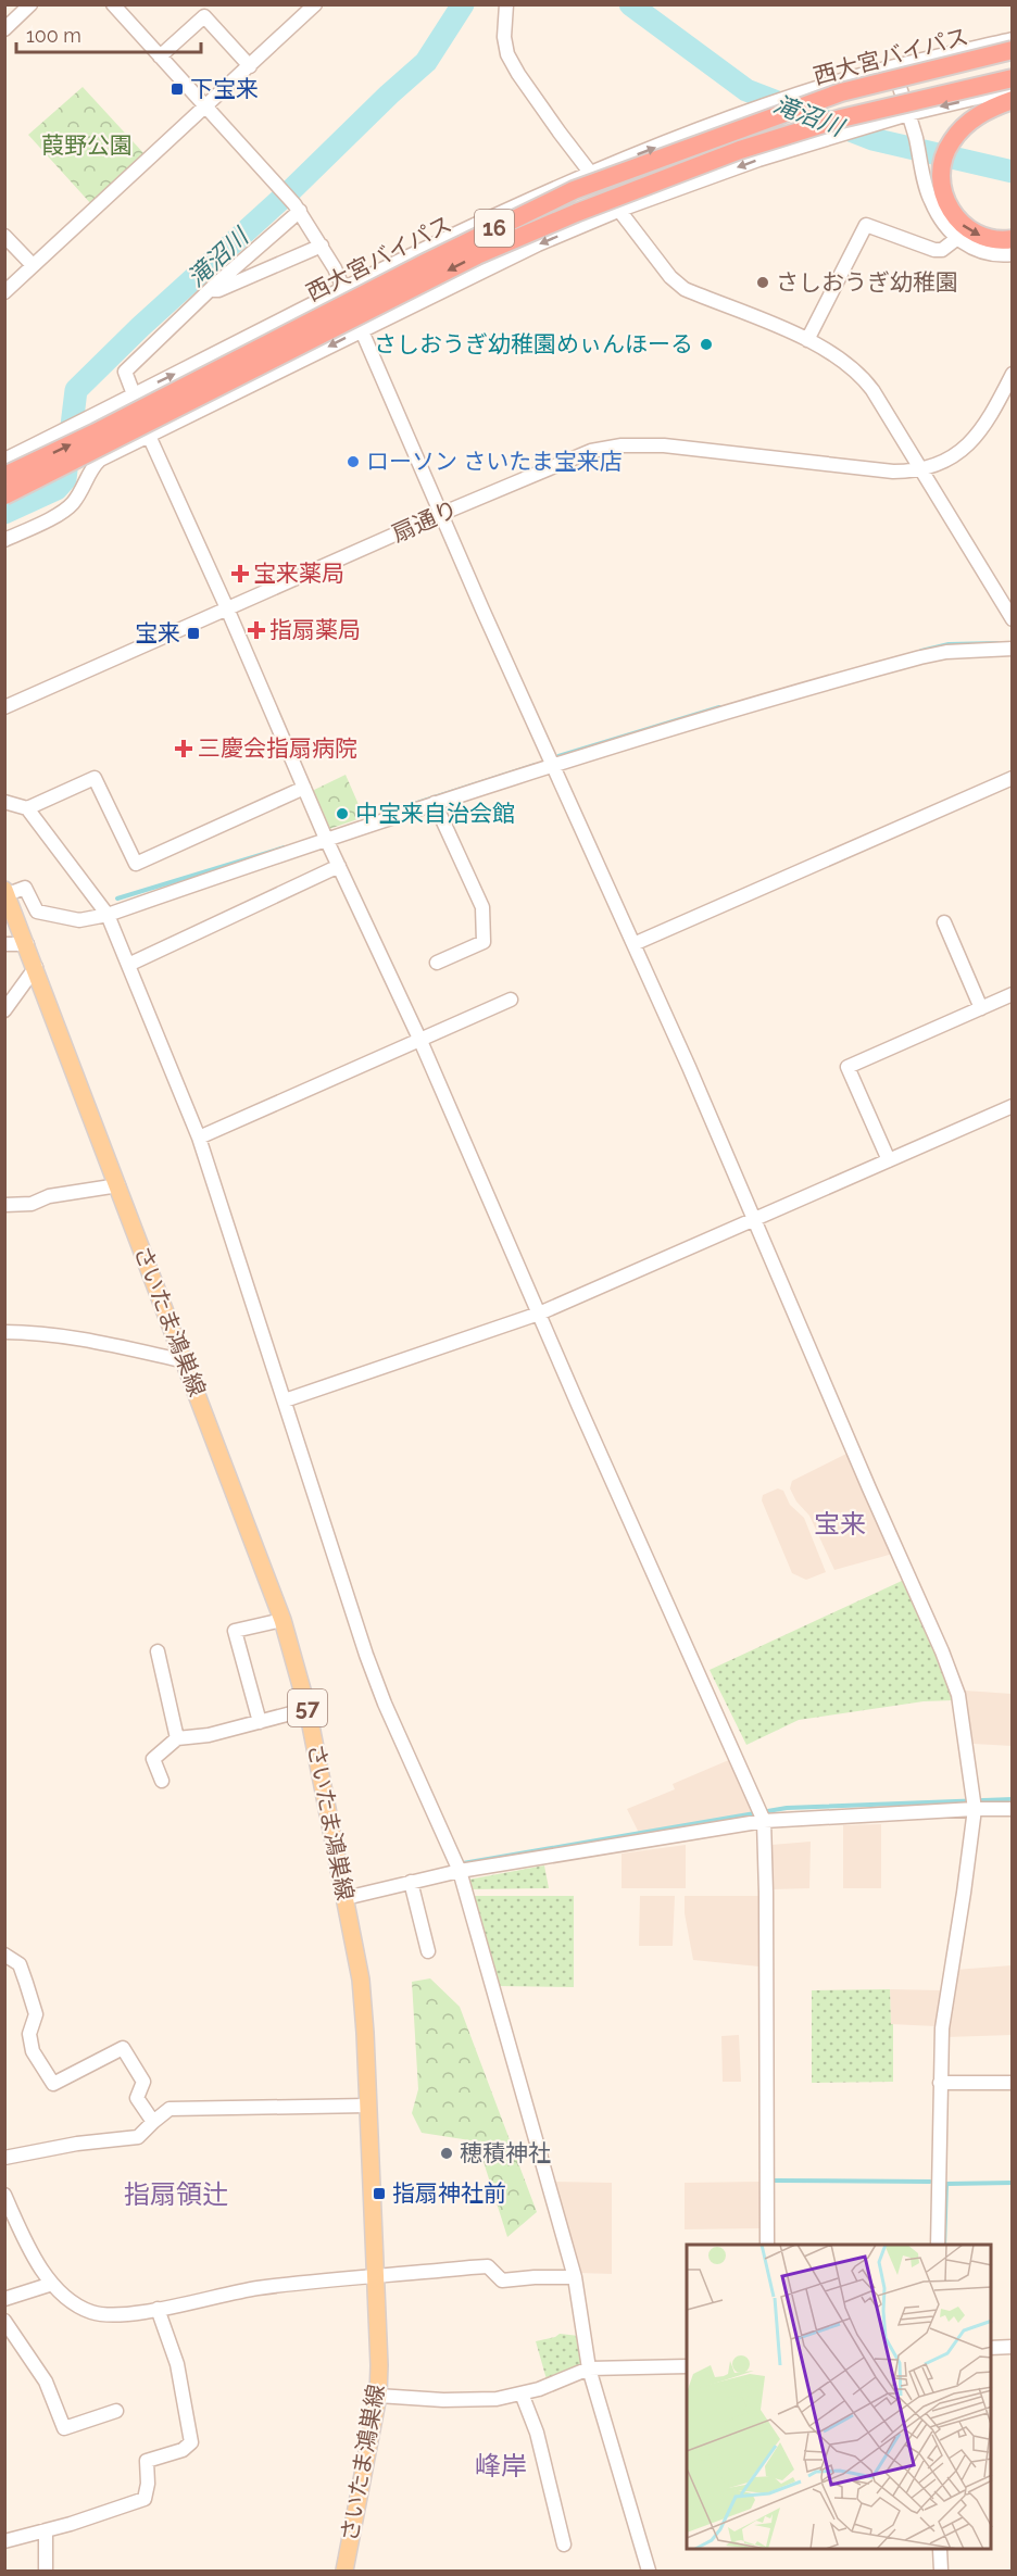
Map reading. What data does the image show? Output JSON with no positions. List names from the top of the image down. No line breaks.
{"streets":{"highway":["西大宮バイパス","16"],"main road":["さいたま鴻巣線","57"],"street":["扇通り"]},"districts":["宝来","指扇領辻","峰岸"],"water":["滝沼川"],"parks":["葭野公園"],"places":{"transit":["下宝来","宝来","指扇神社前"],"other":["さしおうぎ幼稚園","さしおうぎ幼稚園めぃんほーる","ローソン さいたま宝来店","中宝来自治会館","穂積神社"],"health":["宝来薬局","指扇薬局","三慶会指扇病院"]},"scale_bar":"100 m"}
